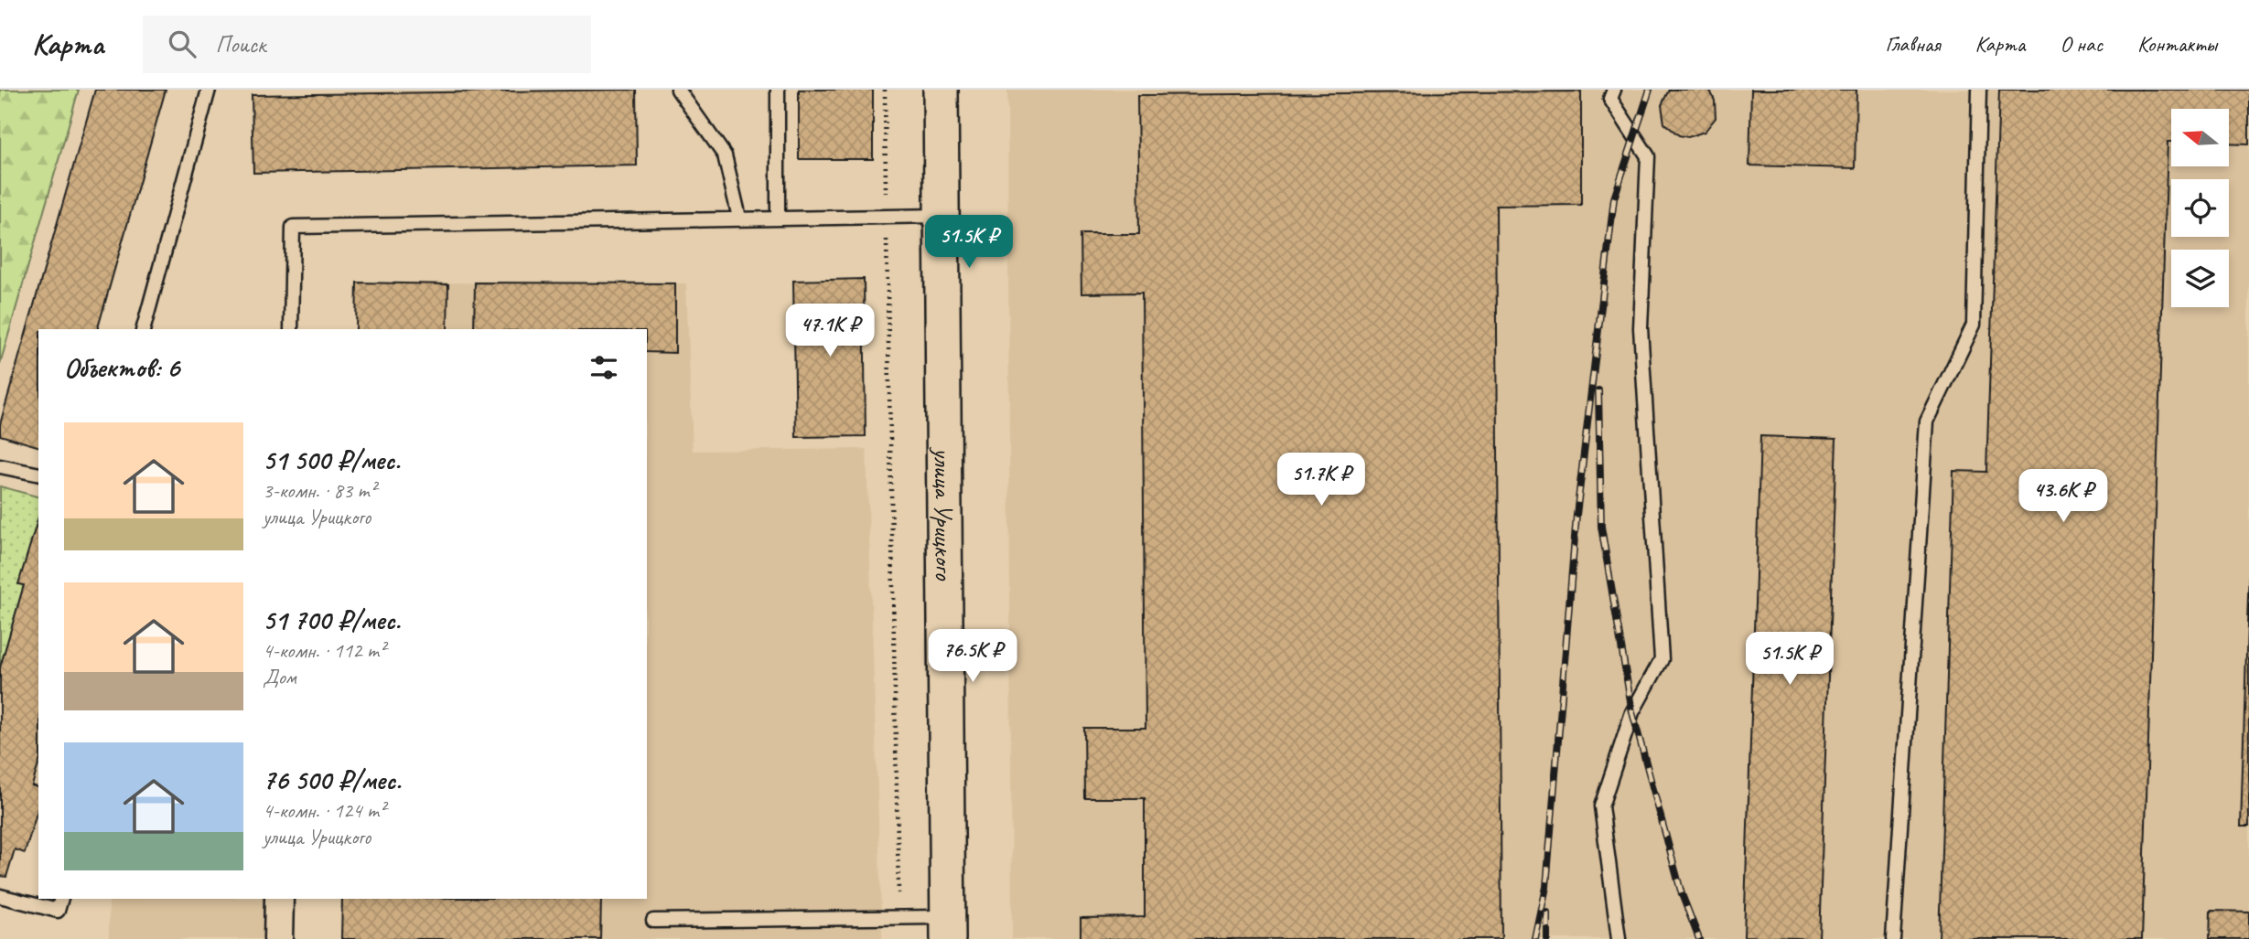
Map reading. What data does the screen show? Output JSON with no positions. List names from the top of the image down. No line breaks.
{"streets":{"street":["улица Урицкого"]},"north":"left","page":{"header":"Карта","search":"Поиск","nav":["Главная","Карта","О нас","Контакты"],"price":["51.5K ₽","47.1K ₽","51.7K ₽","43.6K ₽","76.5K ₽","51.5K ₽"],"heading":"Объектов: 6","list":[{"name":"51 500 ₽/мес.","note":"3-комн. · 83 m² · улица Урицкого"},{"name":"51 700 ₽/мес.","note":"4-комн. · 112 m² · Дом"},{"name":"76 500 ₽/мес.","note":"4-комн. · 124 m² · улица Урицкого"}]}}
